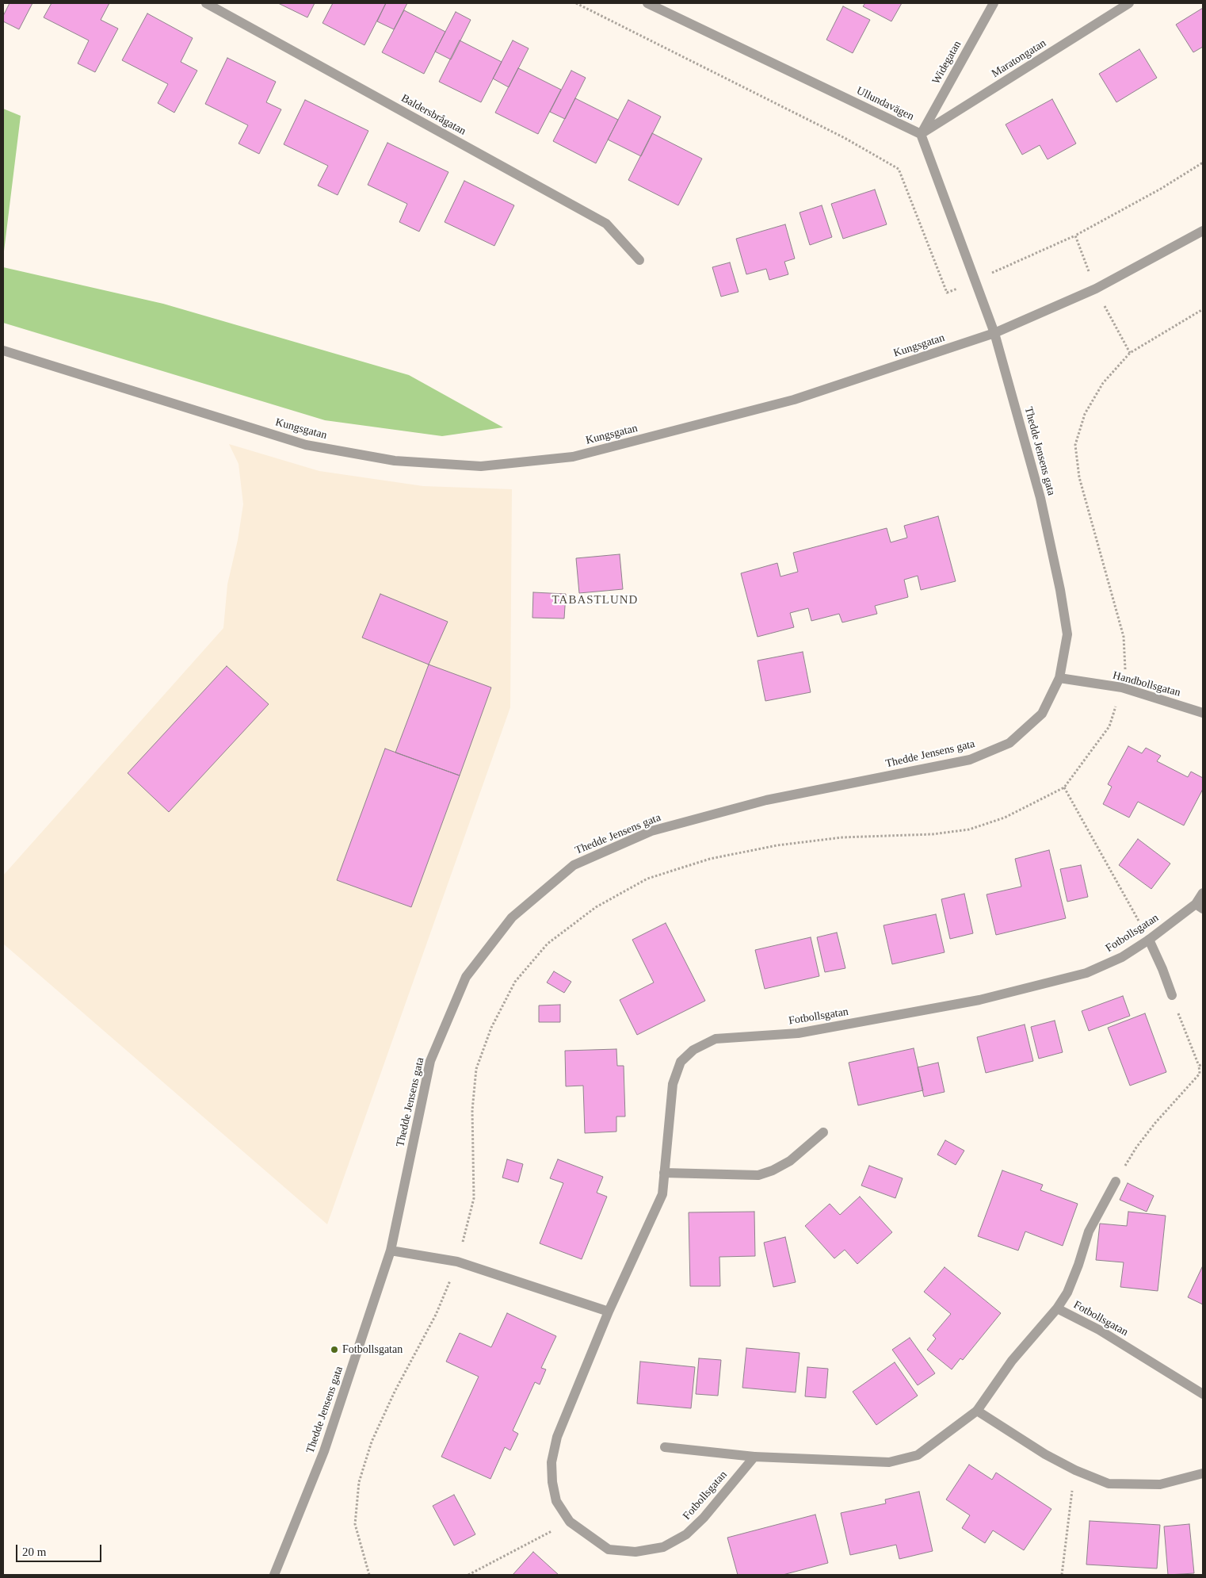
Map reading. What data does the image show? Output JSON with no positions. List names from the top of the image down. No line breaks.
{"streets":{"street":["Maratongatan","Widegatan","Ullundavägen","Baldersbrågatan","Kungsgatan","Thedde Jensens gata","Handbollsgatan","Fotbollsgatan"]},"crossings":[["Maratongatan","Widegatan"],["Maratongatan","Ullundavägen"],["Widegatan","Ullundavägen"],["Ullundavägen","Kungsgatan"],["Ullundavägen","Thedde Jensens gata"],["Kungsgatan","Thedde Jensens gata"],["Thedde Jensens gata","Handbollsgatan"]],"districts":["TABASTLUND"],"places":["Fotbollsgatan"],"scale_bar":"20 m"}
